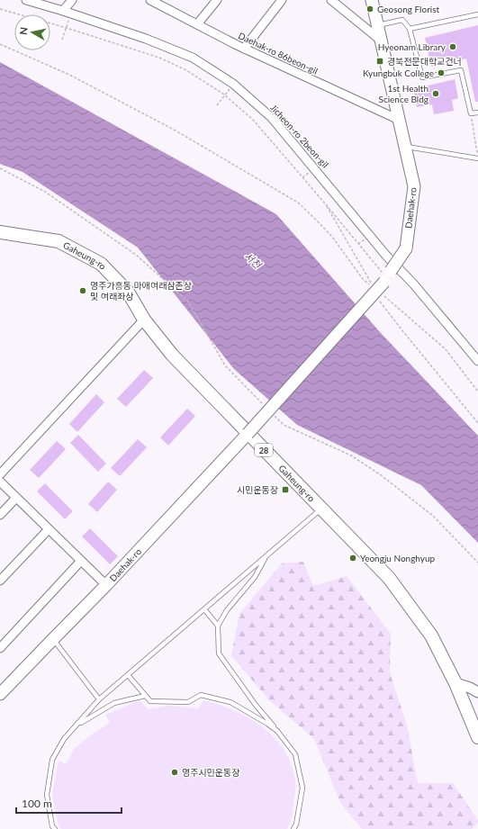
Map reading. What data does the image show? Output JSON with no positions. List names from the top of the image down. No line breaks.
{"streets":{"main road":["Daehak-ro","Gaheung-ro","28"],"street":["Daehak-ro 86beon-gil","Jicheon-ro 2beon-gil"]},"crossings":[["Daehak-ro 86beon-gil","Daehak-ro"],["Daehak-ro","Gaheung-ro"]],"water":["서천"],"places":{"other":["Geosong Florist","Hyeonam Library","Kyungbuk College","1st Health Science Bldg","영주가흥동 마애여래삼존상 및 여래좌상","Yeongju Nonghyup","영주시민운동장"],"transit":["경북전문대학교건너","시민운동장"]},"scale_bar":"100 m","north":"left"}
